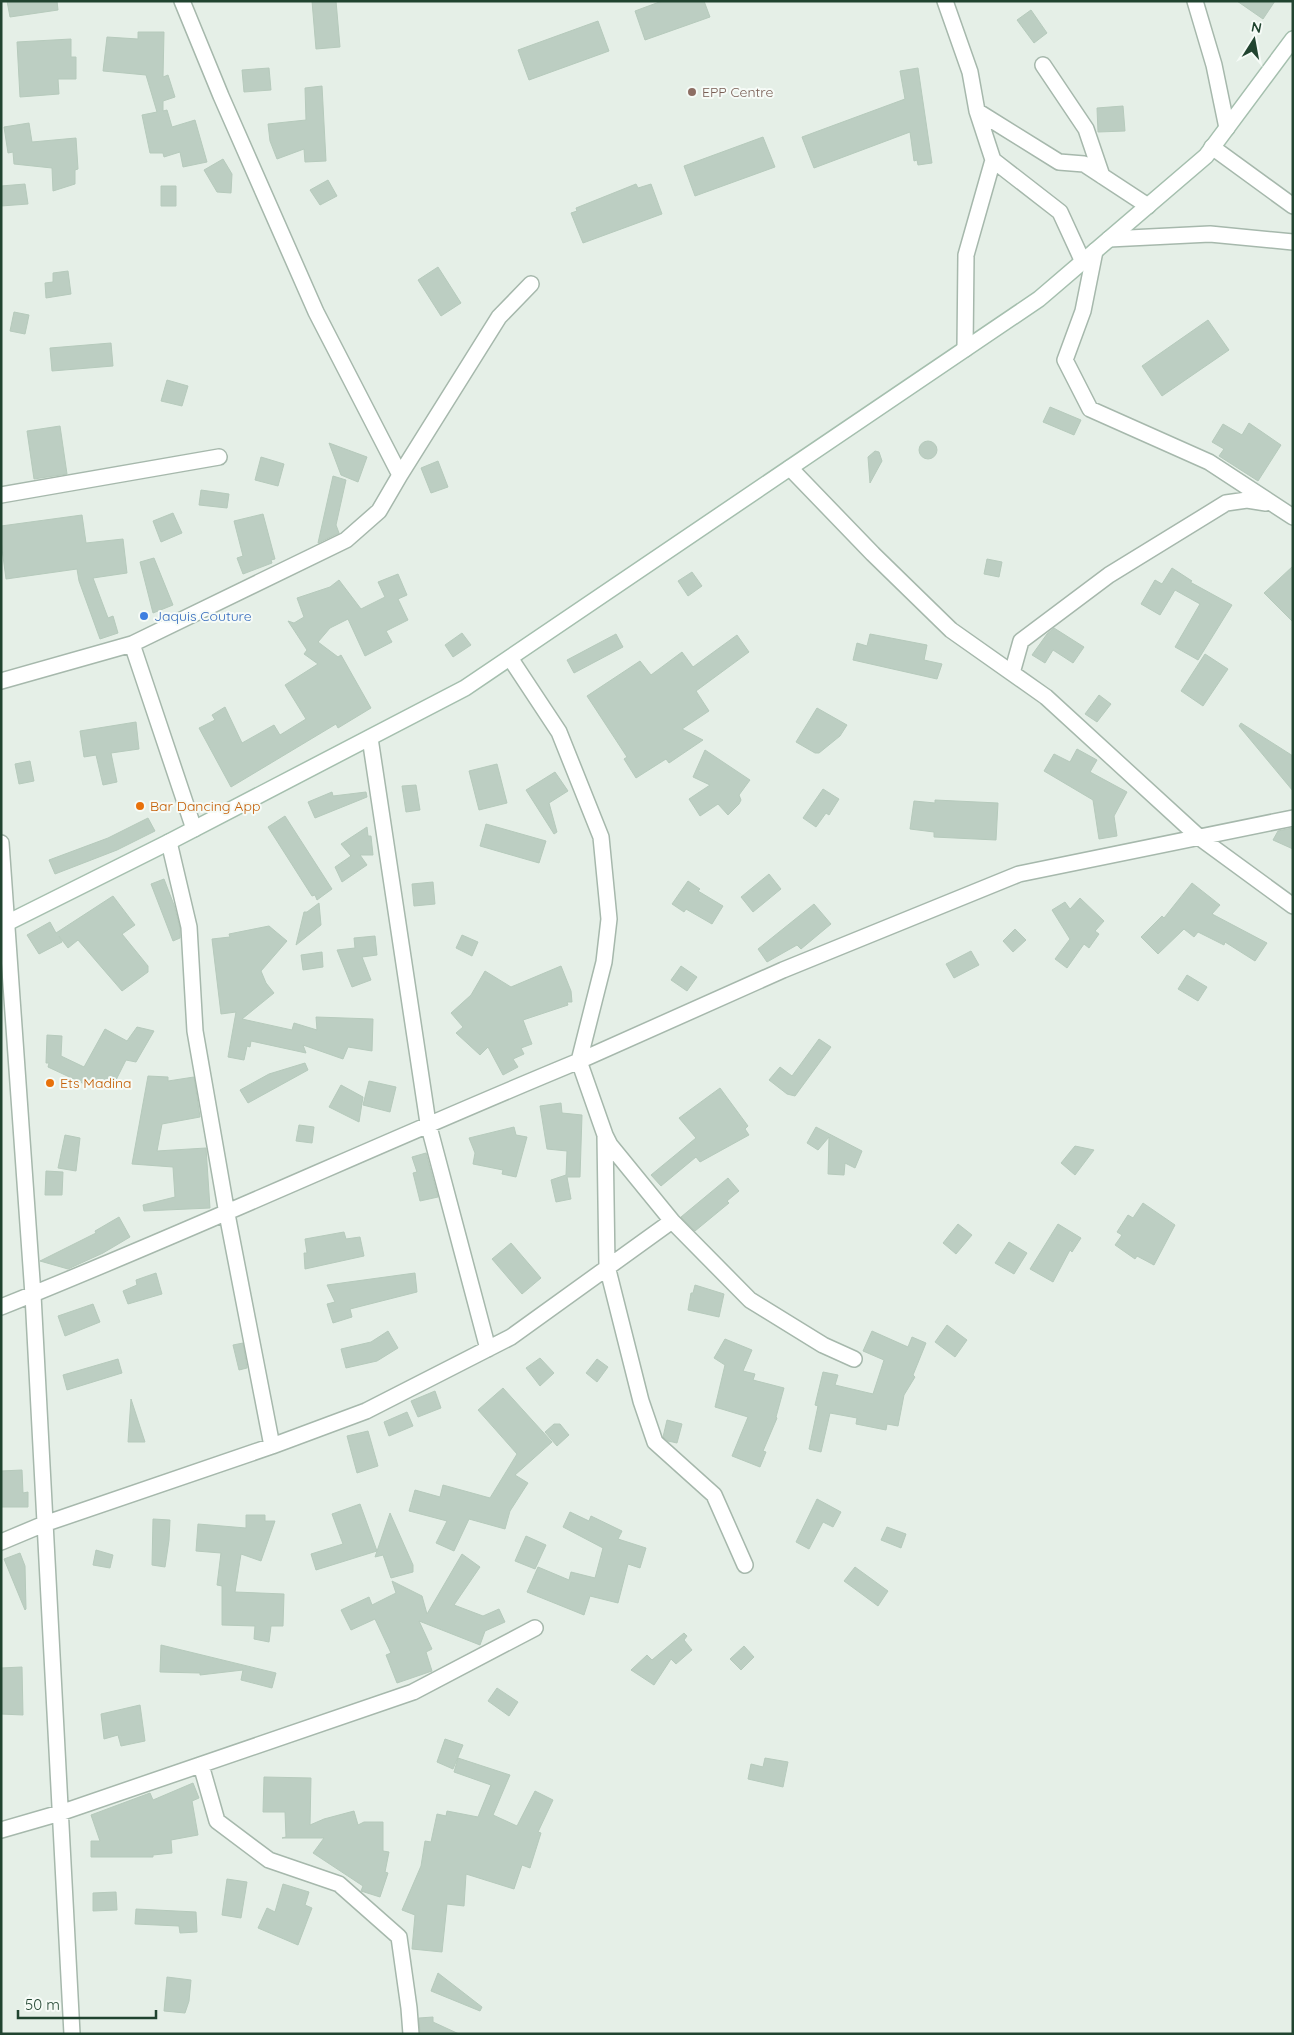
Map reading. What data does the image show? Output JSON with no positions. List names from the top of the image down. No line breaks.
{"places":["EPP Centre","Jaquis Couture","Bar Dancing App","Ets Madina"],"scale_bar":"50 m","north":"top"}
